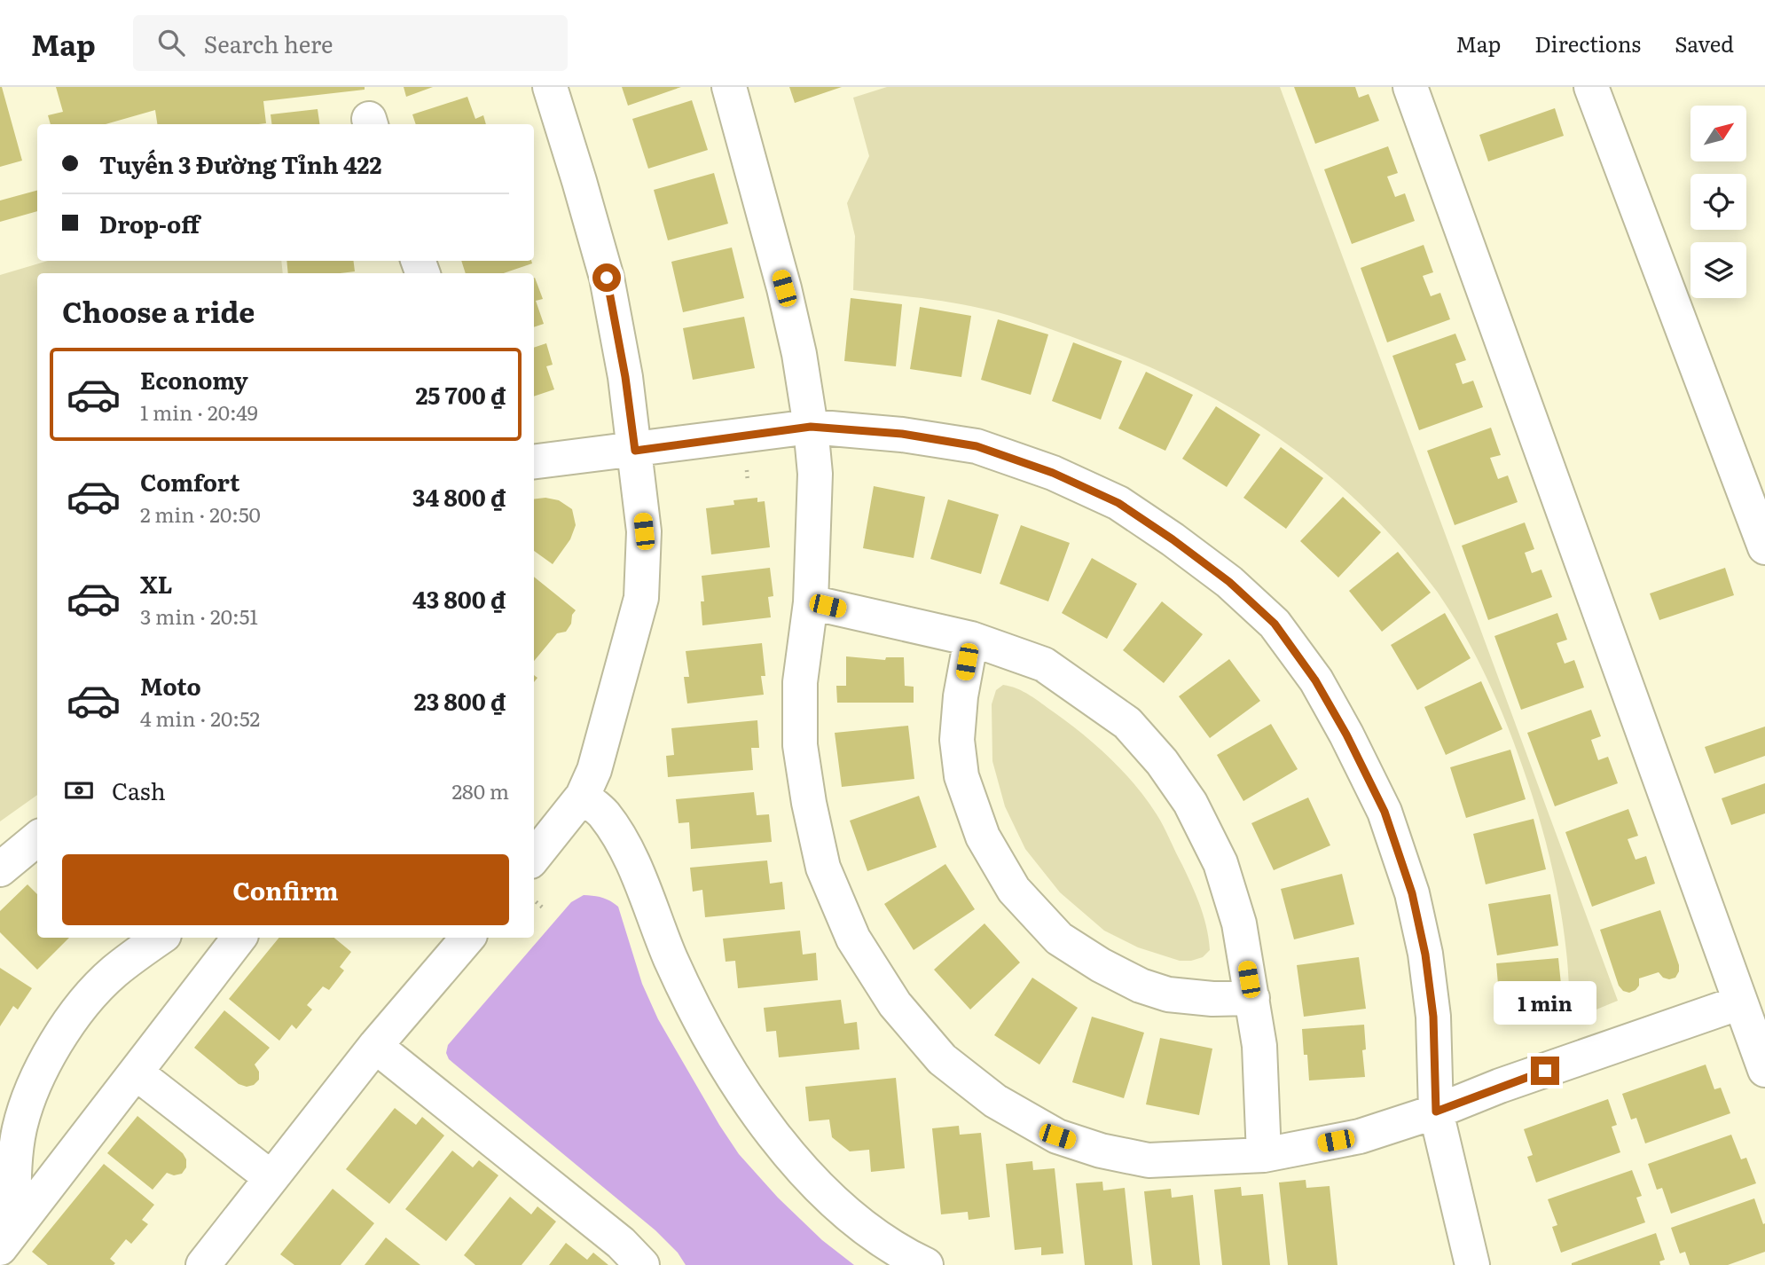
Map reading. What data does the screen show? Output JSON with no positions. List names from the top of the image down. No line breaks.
{"north":"top right","page":{"header":"Map","search":"Search here","nav":["Map","Directions","Saved"],"banner":["Tuyến 3 Đường Tỉnh 422","Drop-off"],"heading":"Choose a ride","list":[{"name":"Economy","note":"1 min · 20:49","value":"25 700 ₫"},{"name":"Comfort","note":"2 min · 20:50","value":"34 800 ₫"},{"name":"XL","note":"3 min · 20:51","value":"43 800 ₫"},{"name":"Moto","note":"4 min · 20:52","value":"23 800 ₫"}],"pay":["Cash","280 m"],"buttons":"Confirm","bubble":"1 min"}}
